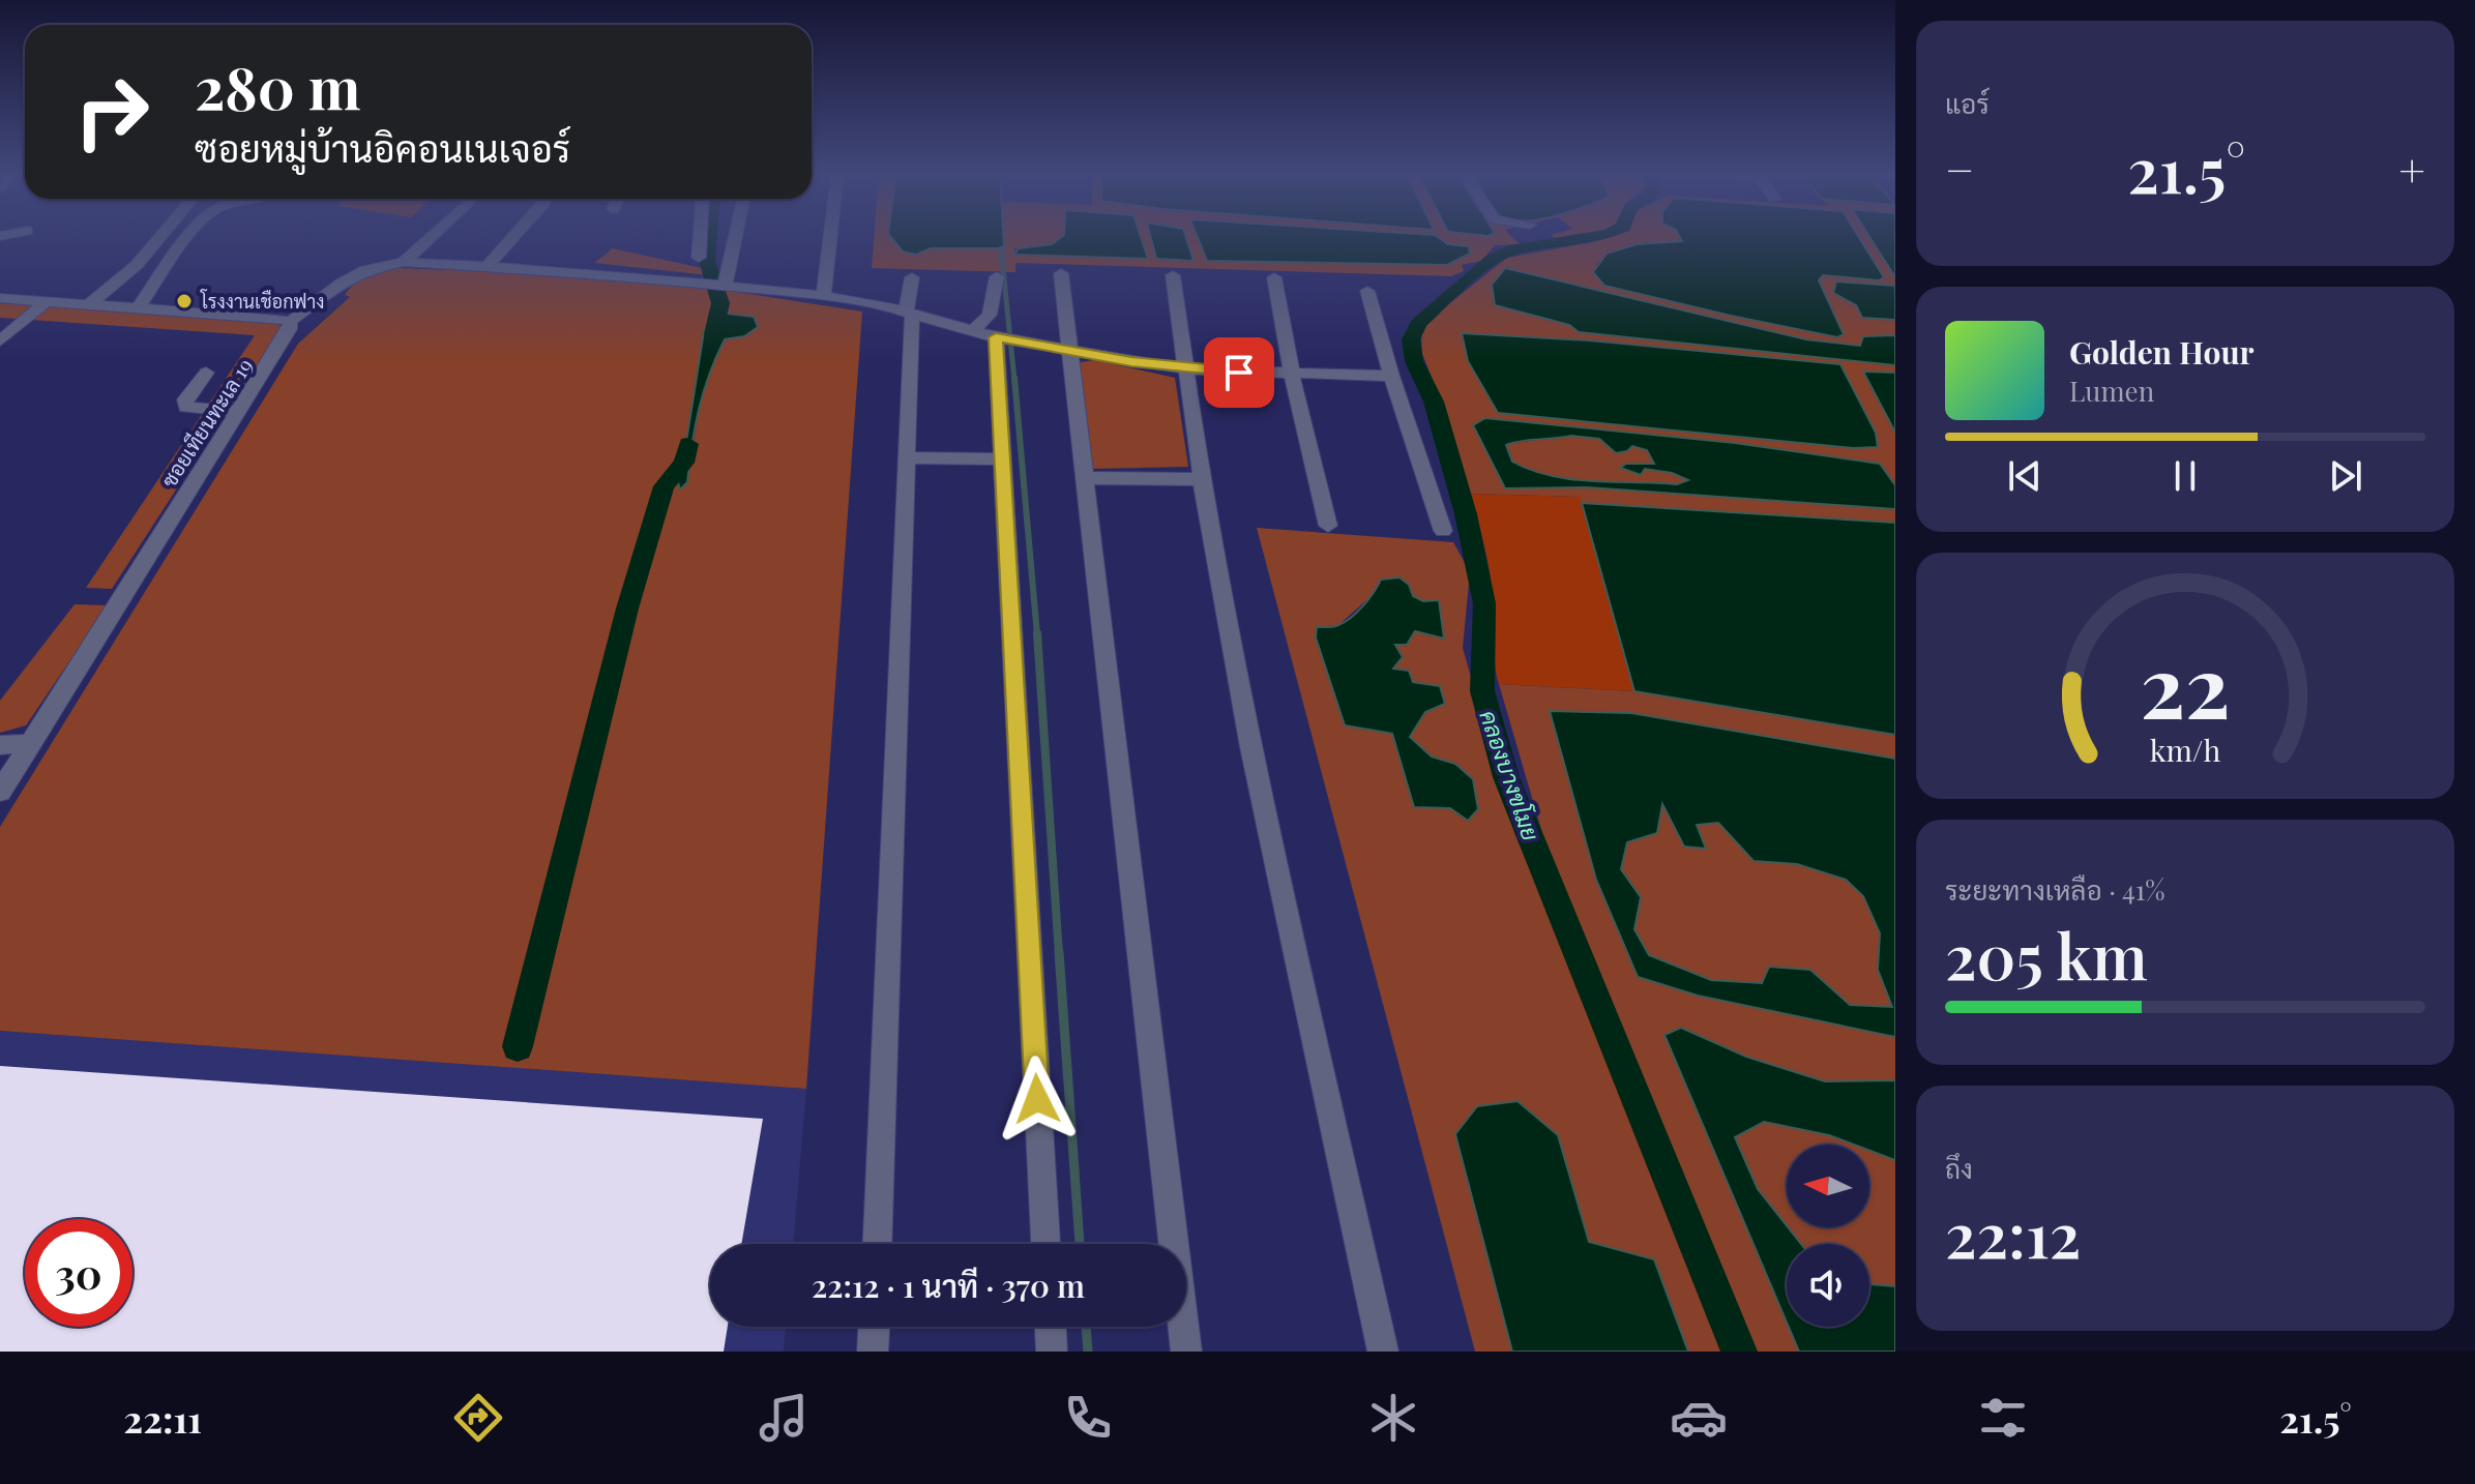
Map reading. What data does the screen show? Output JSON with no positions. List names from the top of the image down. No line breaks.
{"streets":{"street":["ซอยเทียนทะเล 19"]},"water":["คลองบางขโมย"],"places":["โรงงานเชือกฟาง"],"north":"left","page":{"tile":["แอร์",["ระยะทางเหลือ · 41%","205 km"],["ถึง","22:12"]],"turn":["280 m","ซอยหมู่บ้านอิคอนเนเจอร์"],"heat":["−","21.5°","+"],"song":["Golden Hour","Lumen"],"limit":"30","trip":"22:12 · 1 นาที · 370 m","tabs":["22:11","21.5°"],"gauge":["22","km/h"]}}
